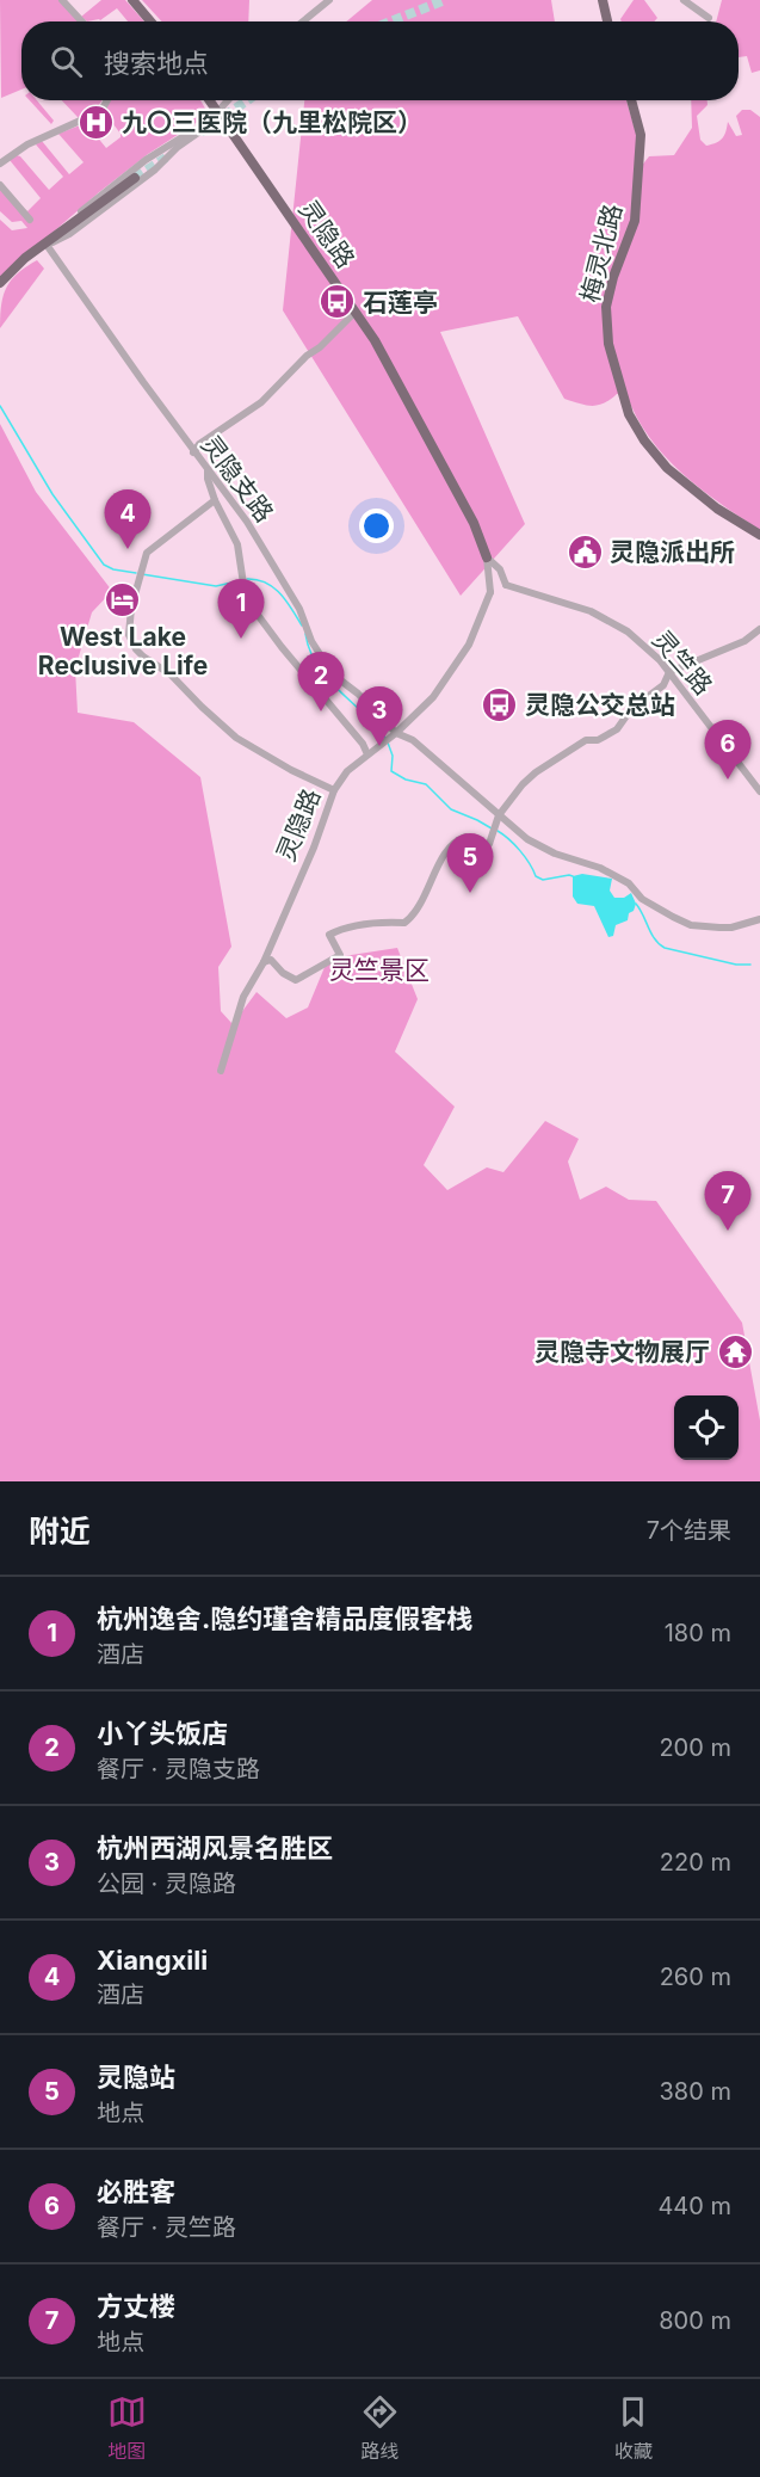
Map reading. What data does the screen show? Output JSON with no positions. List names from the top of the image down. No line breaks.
{"streets":{"main road":["灵隐路","梅灵北路"],"street":["灵隐支路","灵竺路"]},"crossings":[["灵隐路","灵隐支路"]],"parks":["灵竺景区"],"places":{"hospital":["九〇三医院（九里松院区）"],"bus stop":["石莲亭","灵隐公交总站"],"public building":["灵隐派出所"],"hotel":["West Lake Reclusive Life"],"temple":["灵隐寺文物展厅"]},"page":{"search":"搜索地点","pins":["4","1","2","3","6","5","7"],"heading":["附近","7个结果"],"list":[{"mark":"1","name":"杭州逸舍.隐约瑾舍精品度假客栈","note":"酒店","value":"180 m"},{"mark":"2","name":"小丫头饭店","note":"餐厅 · 灵隐支路","value":"200 m"},{"mark":"3","name":"杭州西湖风景名胜区","note":"公园 · 灵隐路","value":"220 m"},{"mark":"4","name":"Xiangxili","note":"酒店","value":"260 m"},{"mark":"5","name":"灵隐站","note":"地点","value":"380 m"},{"mark":"6","name":"必胜客","note":"餐厅 · 灵竺路","value":"440 m"},{"mark":"7","name":"方丈楼","note":"地点","value":"800 m"}],"nav":["地图","路线","收藏"]}}
